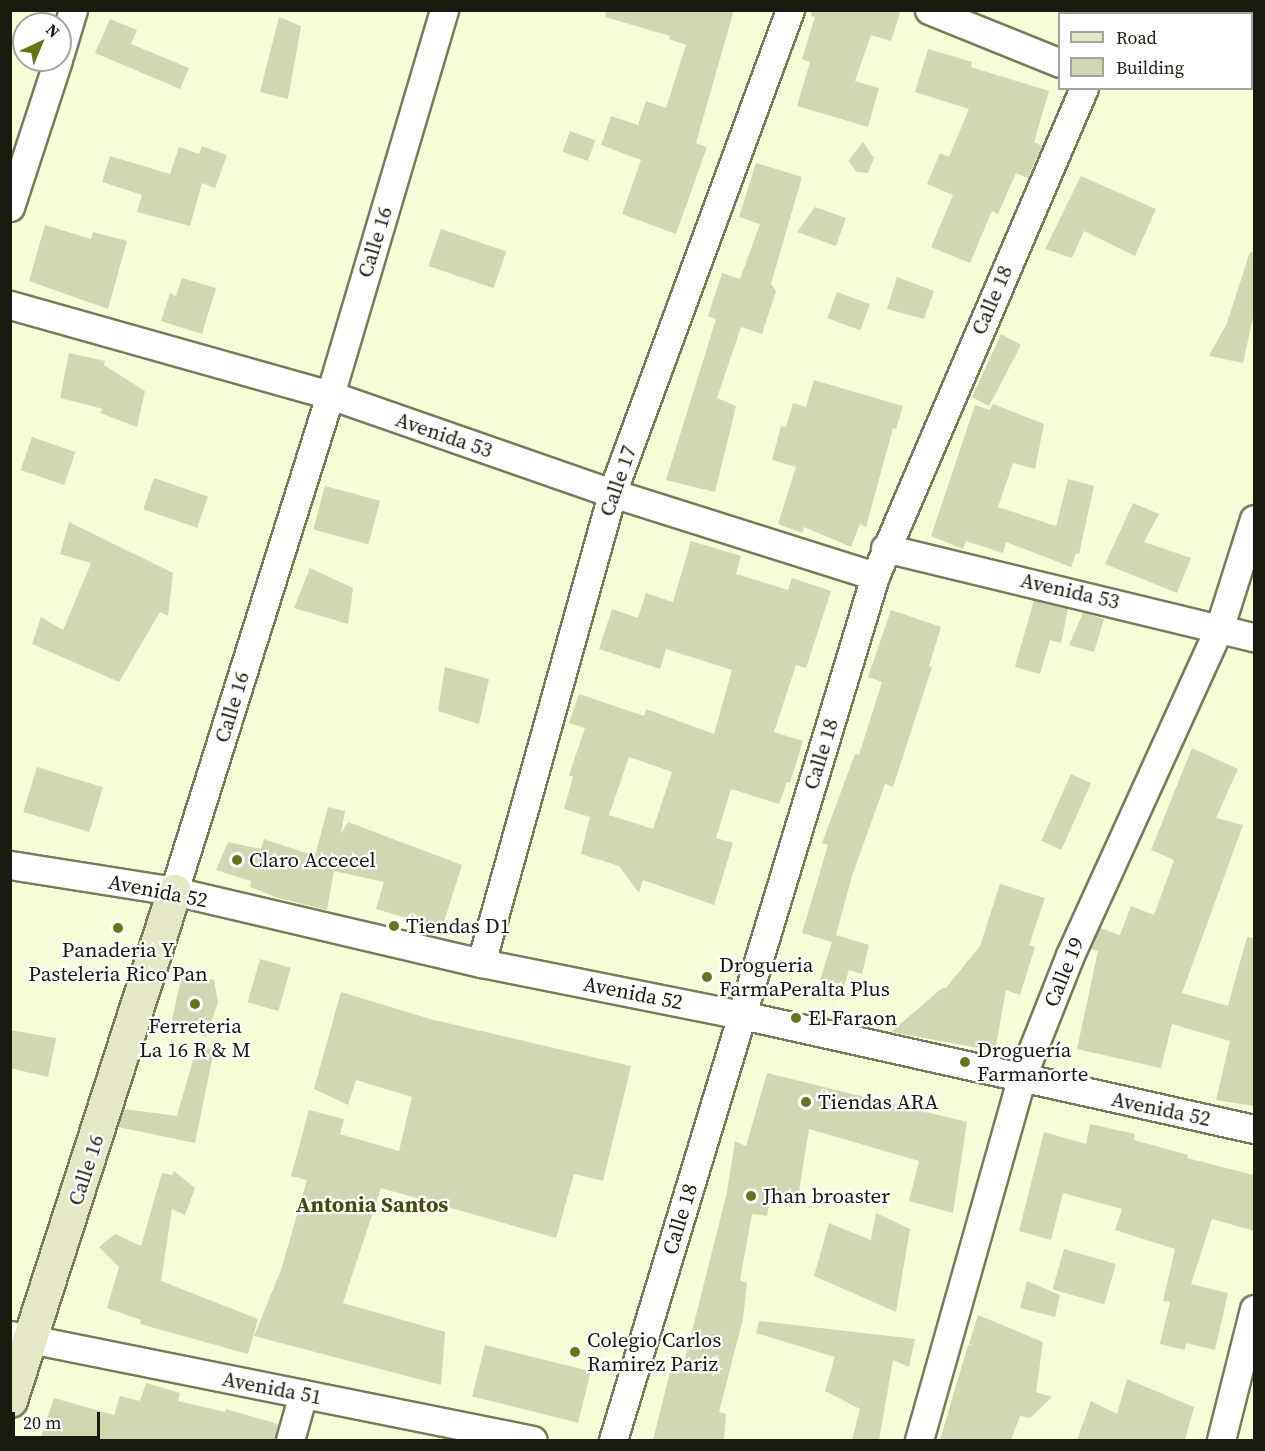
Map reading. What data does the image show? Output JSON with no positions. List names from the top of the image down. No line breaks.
{"streets":{"street":["Calle 16","Calle 18","Avenida 53","Calle 17","Avenida 52","Calle 19","Avenida 51"]},"crossings":[["Calle 16","Avenida 53"],["Calle 16","Avenida 52"],["Calle 16","Avenida 51"],["Calle 18","Avenida 53"],["Calle 18","Avenida 52"],["Avenida 53","Calle 17"],["Avenida 53","Calle 19"],["Calle 17","Avenida 52"],["Avenida 52","Calle 19"]],"districts":["Antonia Santos"],"places":["Claro Accecel","Tiendas D1","Panaderia Y Pasteleria Rico Pan","Drogueria FarmaPeralta Plus","Ferreteria La 16 R & M","El Faraon","Droguería Farmanorte","Tiendas ARA","Jhan broaster","Colegio Carlos Ramirez Pariz"],"legend":["Road","Building"],"scale_bar":"20 m","north":"top right"}
